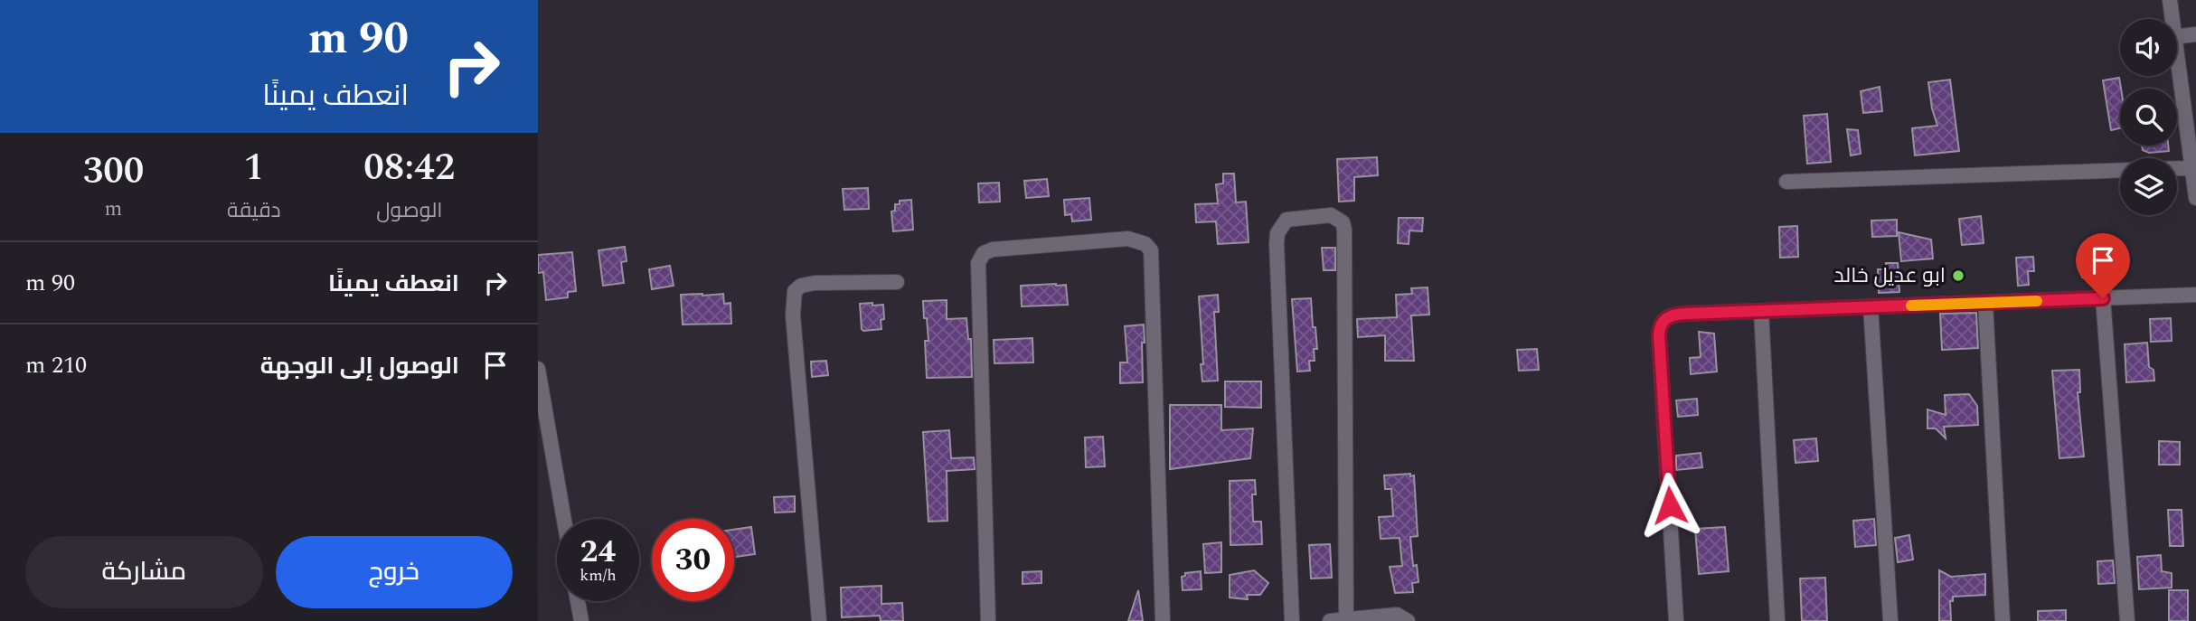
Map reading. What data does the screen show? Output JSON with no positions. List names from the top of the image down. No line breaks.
{"places":["ابو عديل خالد"],"page":{"turn":["90 m","انعطف يمينًا"],"eta":["08:42","الوصول","1","دقيقة","300","m"],"list":[{"name":"انعطف يمينًا","value":"90 m"},{"name":"الوصول إلى الوجهة","value":"210 m"}],"speed":"24 km/h","limit":"30","buttons":["خروج","مشاركة"]}}
